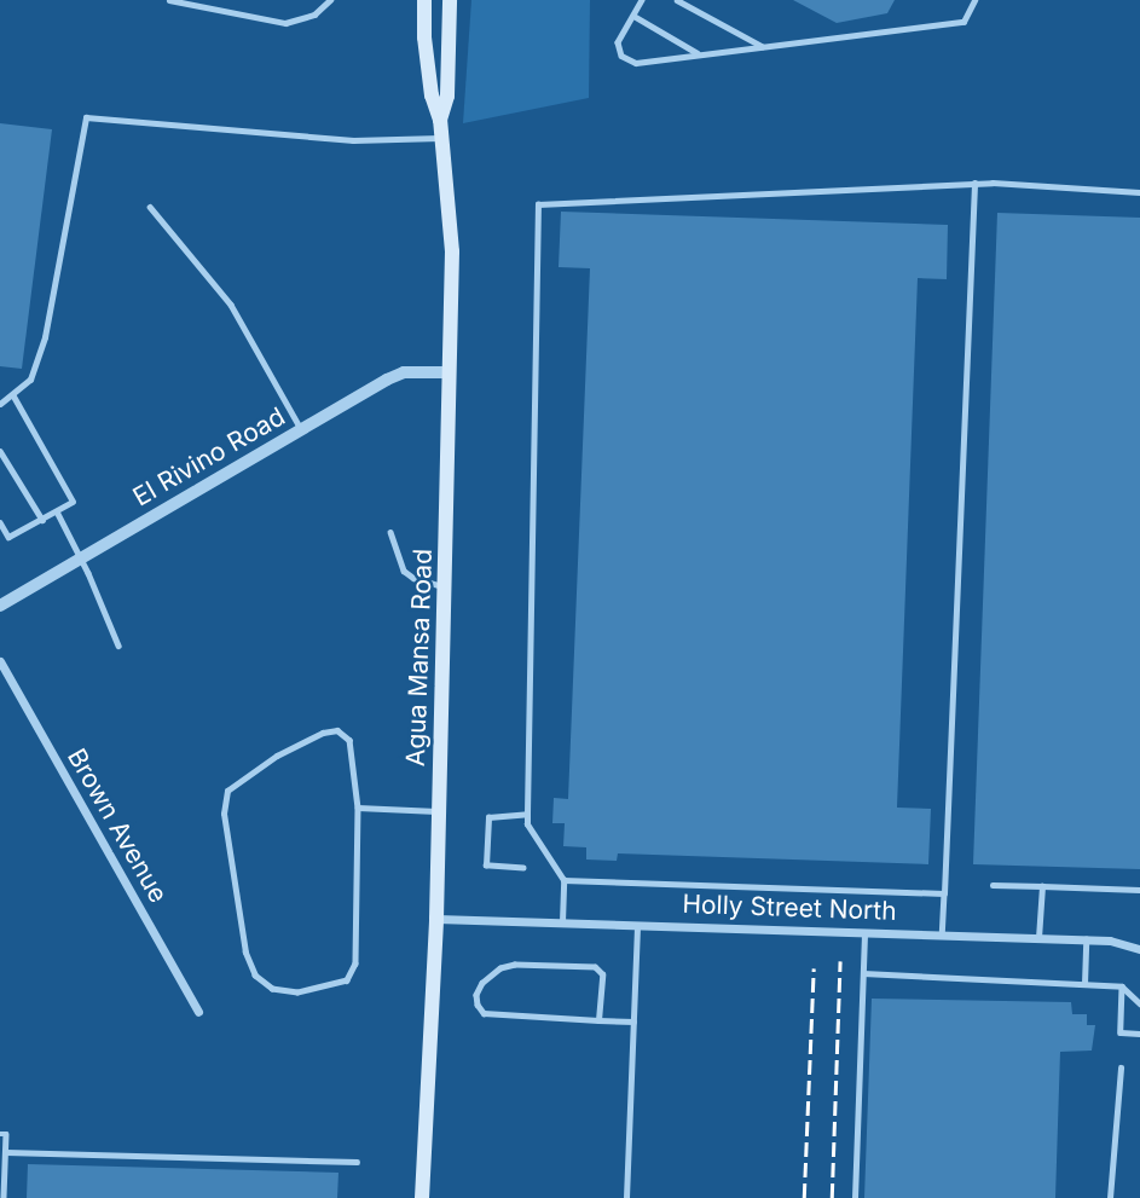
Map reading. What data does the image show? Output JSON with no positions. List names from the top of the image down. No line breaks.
{"streets":{"main road":["Agua Mansa Road"],"street":["El Rivino Road","Brown Avenue","Holly Street North"]},"crossings":[["El Rivino Road","Agua Mansa Road"],["Agua Mansa Road","Holly Street North"]]}
